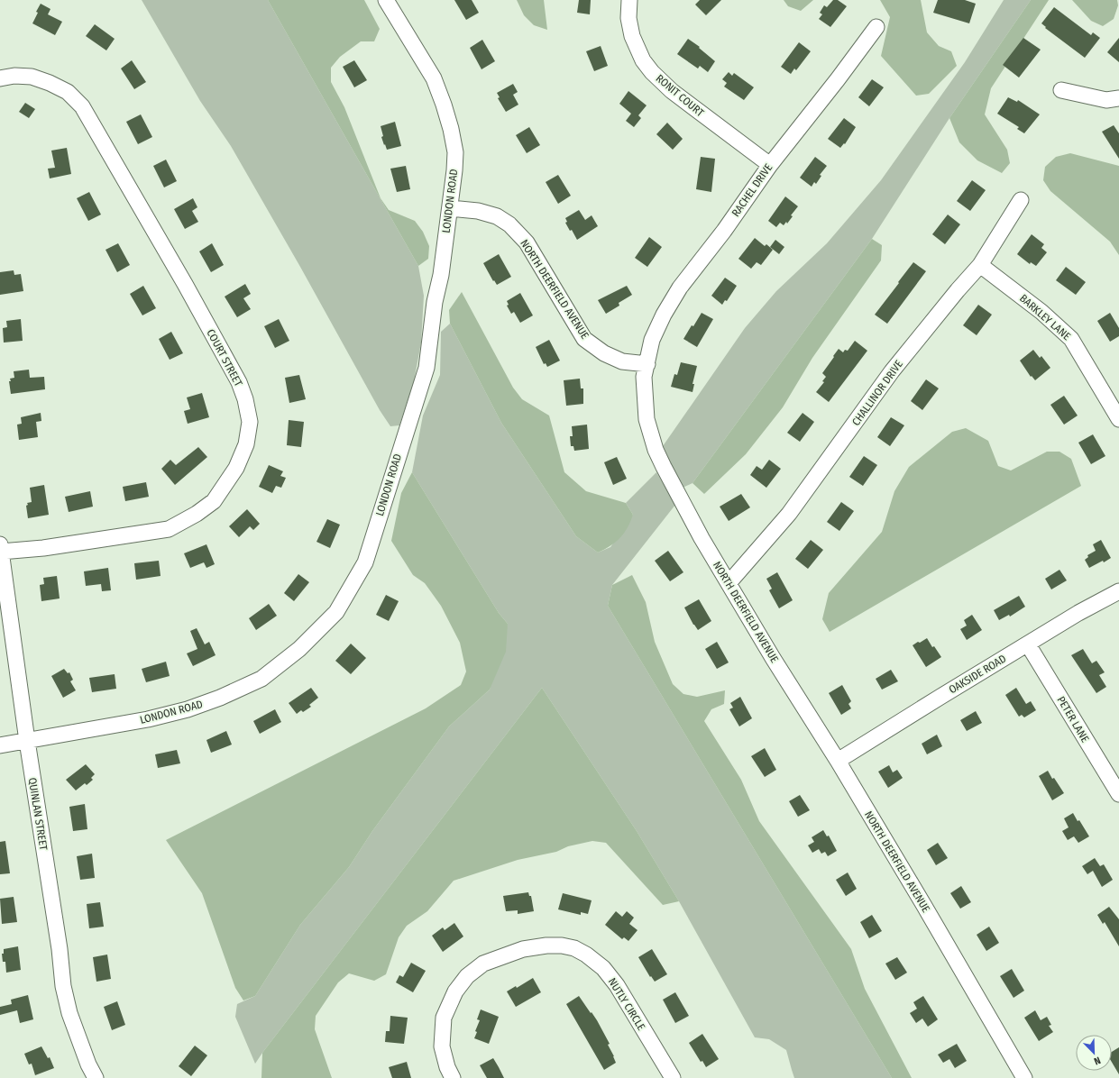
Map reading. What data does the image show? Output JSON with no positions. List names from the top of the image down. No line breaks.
{"streets":{"street":["RONIT COURT","RACHEL DRIVE","LONDON ROAD","NORTH DEERFIELD AVENUE","BARKLEY LANE","COURT STREET","CHALLINOR DRIVE","OAKSIDE ROAD","PETER LANE","QUINLAN STREET","NUTLY CIRCLE"]},"crossings":[["RONIT COURT","RACHEL DRIVE"],["RACHEL DRIVE","NORTH DEERFIELD AVENUE"],["LONDON ROAD","NORTH DEERFIELD AVENUE"],["LONDON ROAD","QUINLAN STREET"],["NORTH DEERFIELD AVENUE","CHALLINOR DRIVE"],["NORTH DEERFIELD AVENUE","OAKSIDE ROAD"],["BARKLEY LANE","CHALLINOR DRIVE"],["COURT STREET","QUINLAN STREET"],["OAKSIDE ROAD","PETER LANE"]],"north":"bottom right"}
